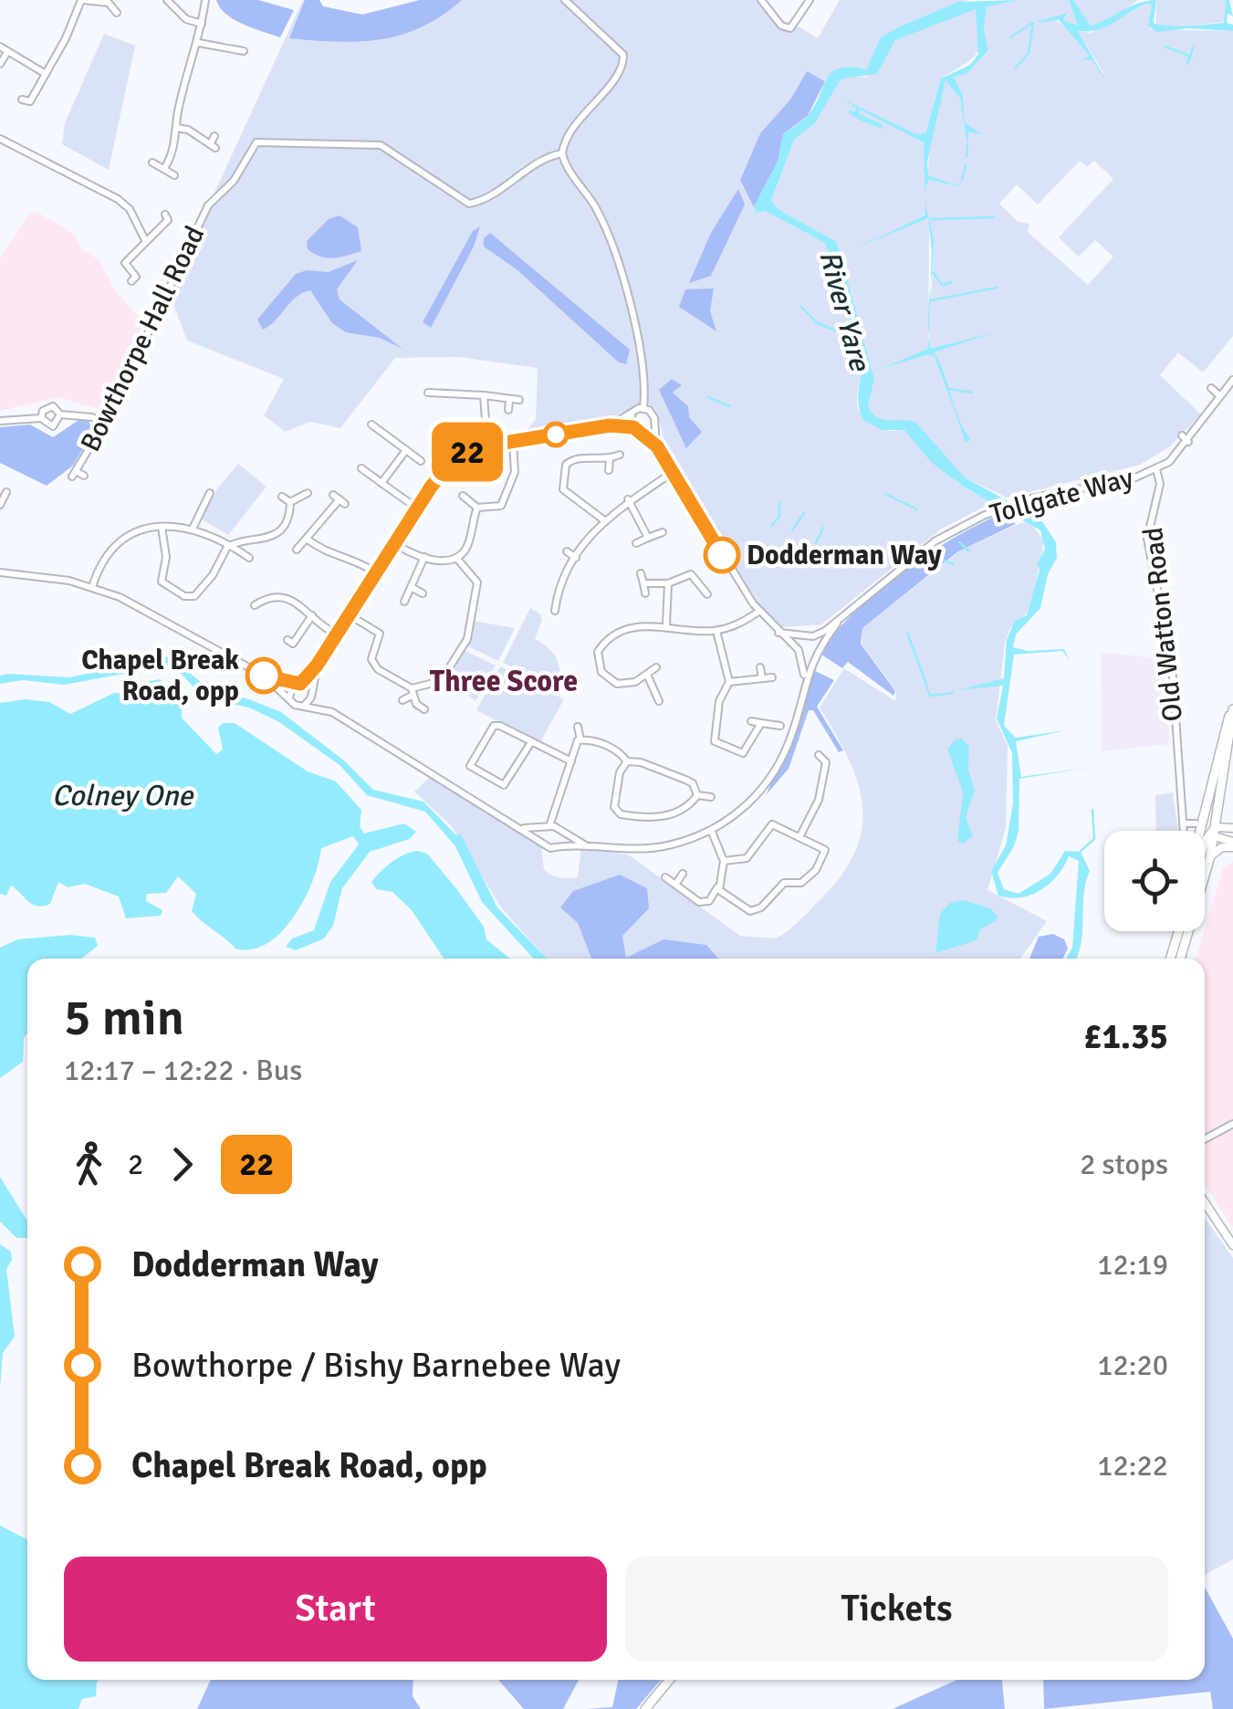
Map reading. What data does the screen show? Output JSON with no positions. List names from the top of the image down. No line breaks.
{"streets":{"street":["Bowthorpe Hall Road","Tollgate Way","Old Watton Road"]},"crossings":[["Tollgate Way","Old Watton Road"]],"districts":["Three Score"],"water":["River Yare","Colney One"],"places":["Dodderman Way","Chapel Break Road, opp"],"lines":["bus line 22"],"page":{"on_map":"22","heading":["5 min","12:17 – 12:22 · Bus","£1.35"],"legs":["2","22","2 stops"],"list":[{"name":"Dodderman Way","value":"12:19"},{"name":"Bowthorpe / Bishy Barnebee Way","value":"12:20"},{"name":"Chapel Break Road, opp","value":"12:22"}],"buttons":["Start","Tickets"]}}
